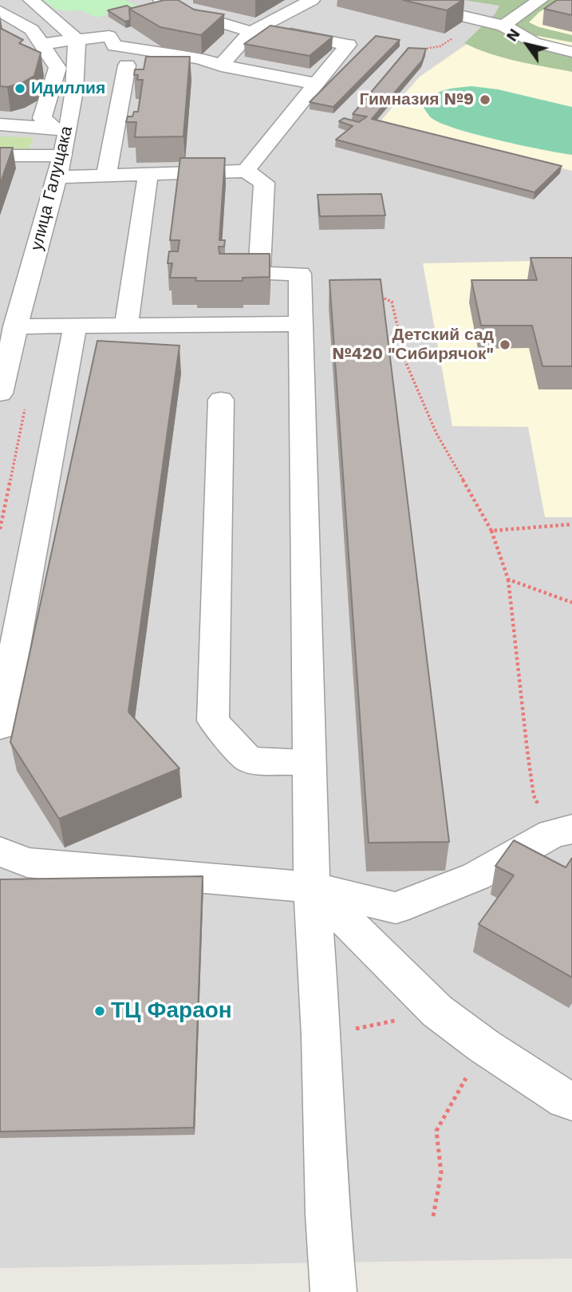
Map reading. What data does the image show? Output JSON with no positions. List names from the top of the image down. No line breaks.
{"streets":{"street":["улица Галущака"]},"places":["Идиллия","Гимназия №9","Детский сад №420 \"Сибирячок\"","ТЦ Фараон"],"north":"top left"}
